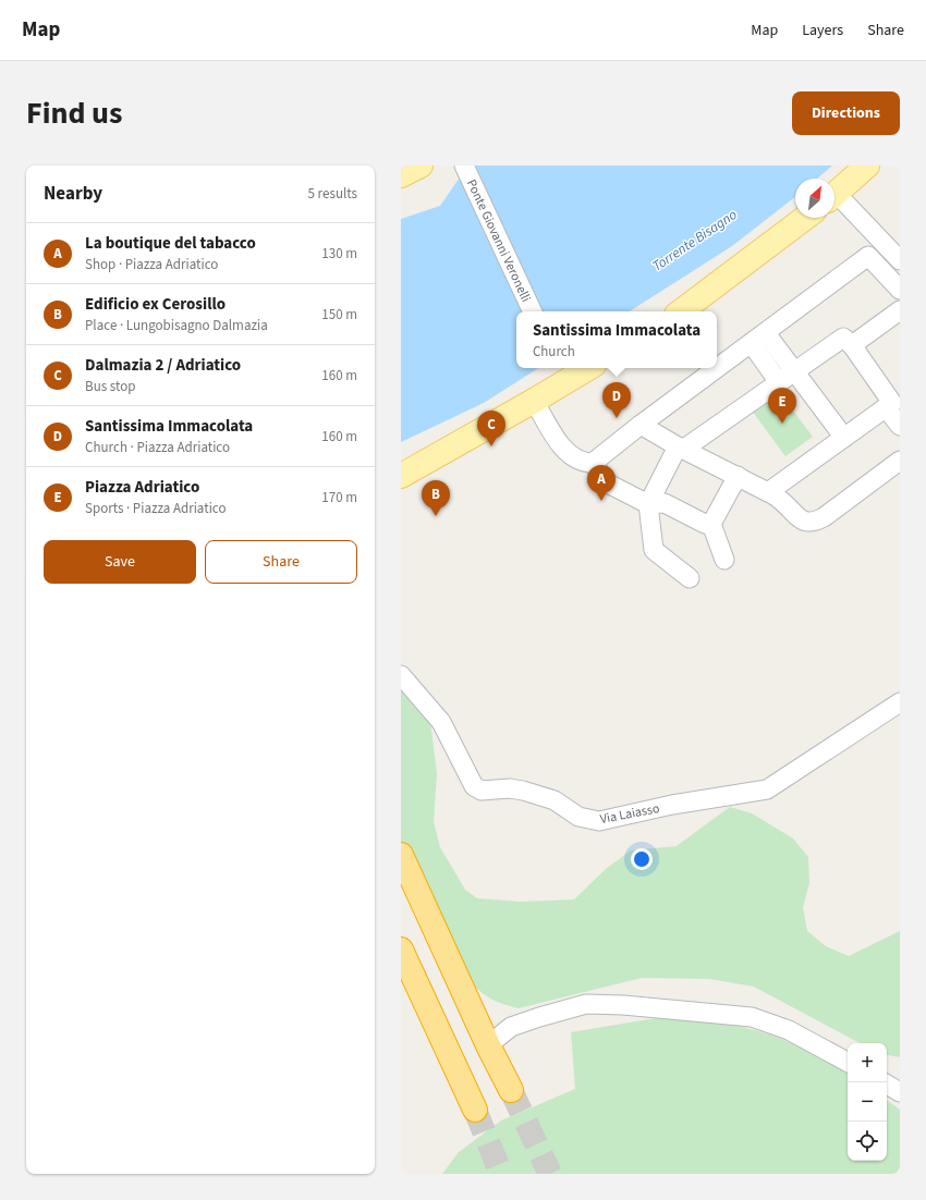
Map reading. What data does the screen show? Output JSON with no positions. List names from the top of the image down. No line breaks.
{"streets":{"street":["Ponte Giovanni Veronelli","Via Laiasso"]},"water":["Torrente Bisagno"],"north":"top right","page":{"header":"Map","nav":["Map","Layers","Share"],"title":"Find us","buttons":["Directions",["Save","Share"]],"heading":["Nearby","5 results"],"list":[{"mark":"A","name":"La boutique del tabacco","note":"Shop · Piazza Adriatico","value":"130 m"},{"mark":"B","name":"Edificio ex Cerosillo","note":"Place · Lungobisagno Dalmazia","value":"150 m"},{"mark":"C","name":"Dalmazia 2 / Adriatico","note":"Bus stop","value":"160 m"},{"mark":"D","name":"Santissima Immacolata","note":"Church · Piazza Adriatico","value":"160 m"},{"mark":"E","name":"Piazza Adriatico","note":"Sports · Piazza Adriatico","value":"170 m"}],"popup":["Santissima Immacolata","Church"],"pins":["D","E","C","A","B"],"map_buttons":["+","−"]}}
